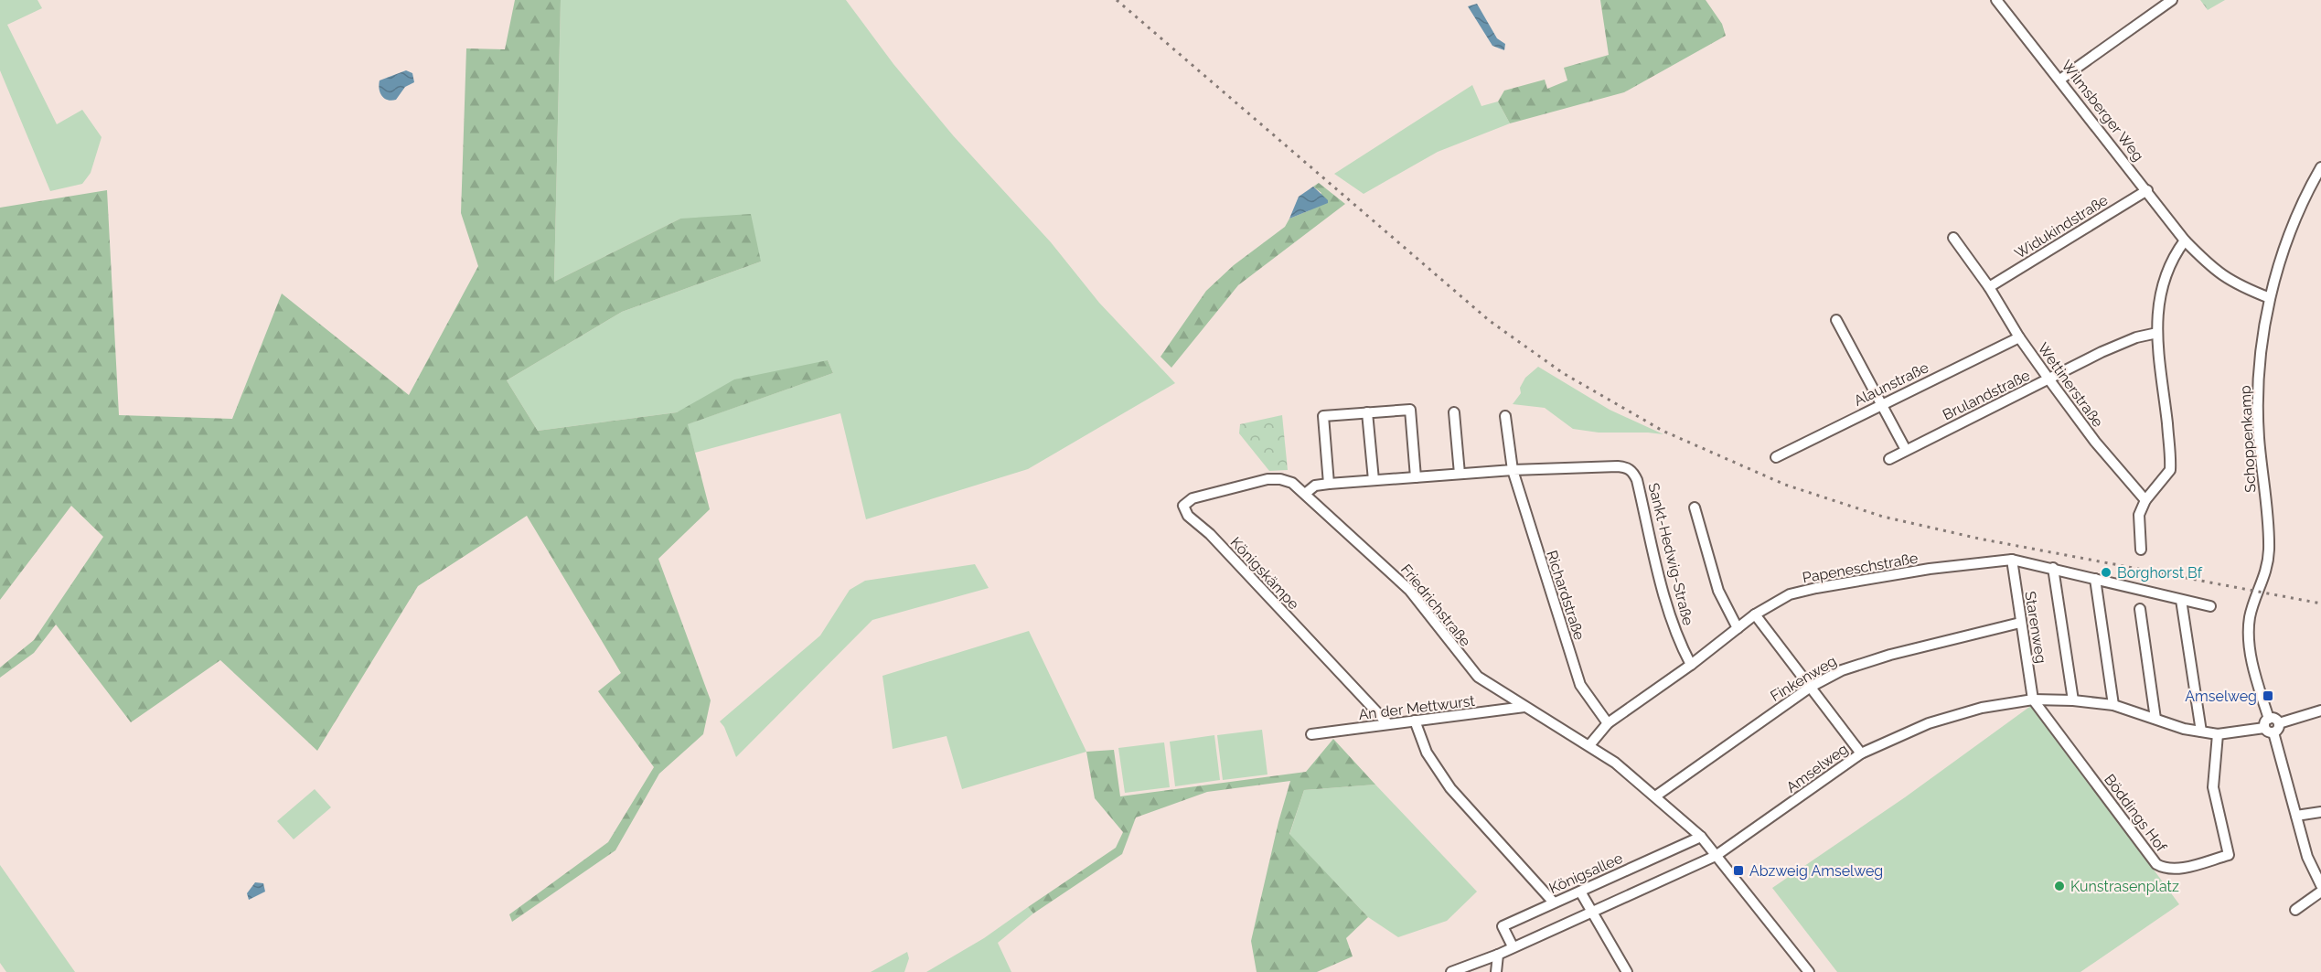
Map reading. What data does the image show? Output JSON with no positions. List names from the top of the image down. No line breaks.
{"streets":{"street":["Wilmsberger Weg","Widukindstraße","Alaunstraße","Wettinerstraße","Brulandstraße","Schoppenkamp","Sankt-Hedwig-Straße","Papeneschstraße","Königskämpe","Richardstraße","Friedrichstraße","Starenweg","Finkenweg","An der Mettwurst","Amselweg","Böddings Hof","Königsallee"]},"crossings":[["Wilmsberger Weg","Widukindstraße"],["Wilmsberger Weg","Schoppenkamp"],["Widukindstraße","Wettinerstraße"],["Alaunstraße","Wettinerstraße"],["Wettinerstraße","Brulandstraße"],["Schoppenkamp","Amselweg"],["Sankt-Hedwig-Straße","Papeneschstraße"],["Sankt-Hedwig-Straße","Richardstraße"],["Papeneschstraße","Richardstraße"],["Papeneschstraße","Friedrichstraße"],["Papeneschstraße","Starenweg"],["Königskämpe","Friedrichstraße"],["Königskämpe","An der Mettwurst"],["Friedrichstraße","Finkenweg"],["Friedrichstraße","An der Mettwurst"],["Friedrichstraße","Amselweg"],["Friedrichstraße","Königsallee"],["Starenweg","Finkenweg"],["Starenweg","Amselweg"],["Starenweg","Böddings Hof"],["Amselweg","Böddings Hof"]],"places":{"other":["Borghorst Bf","Kunstrasenplatz"],"transit":["Amselweg","Abzweig Amselweg"]}}
